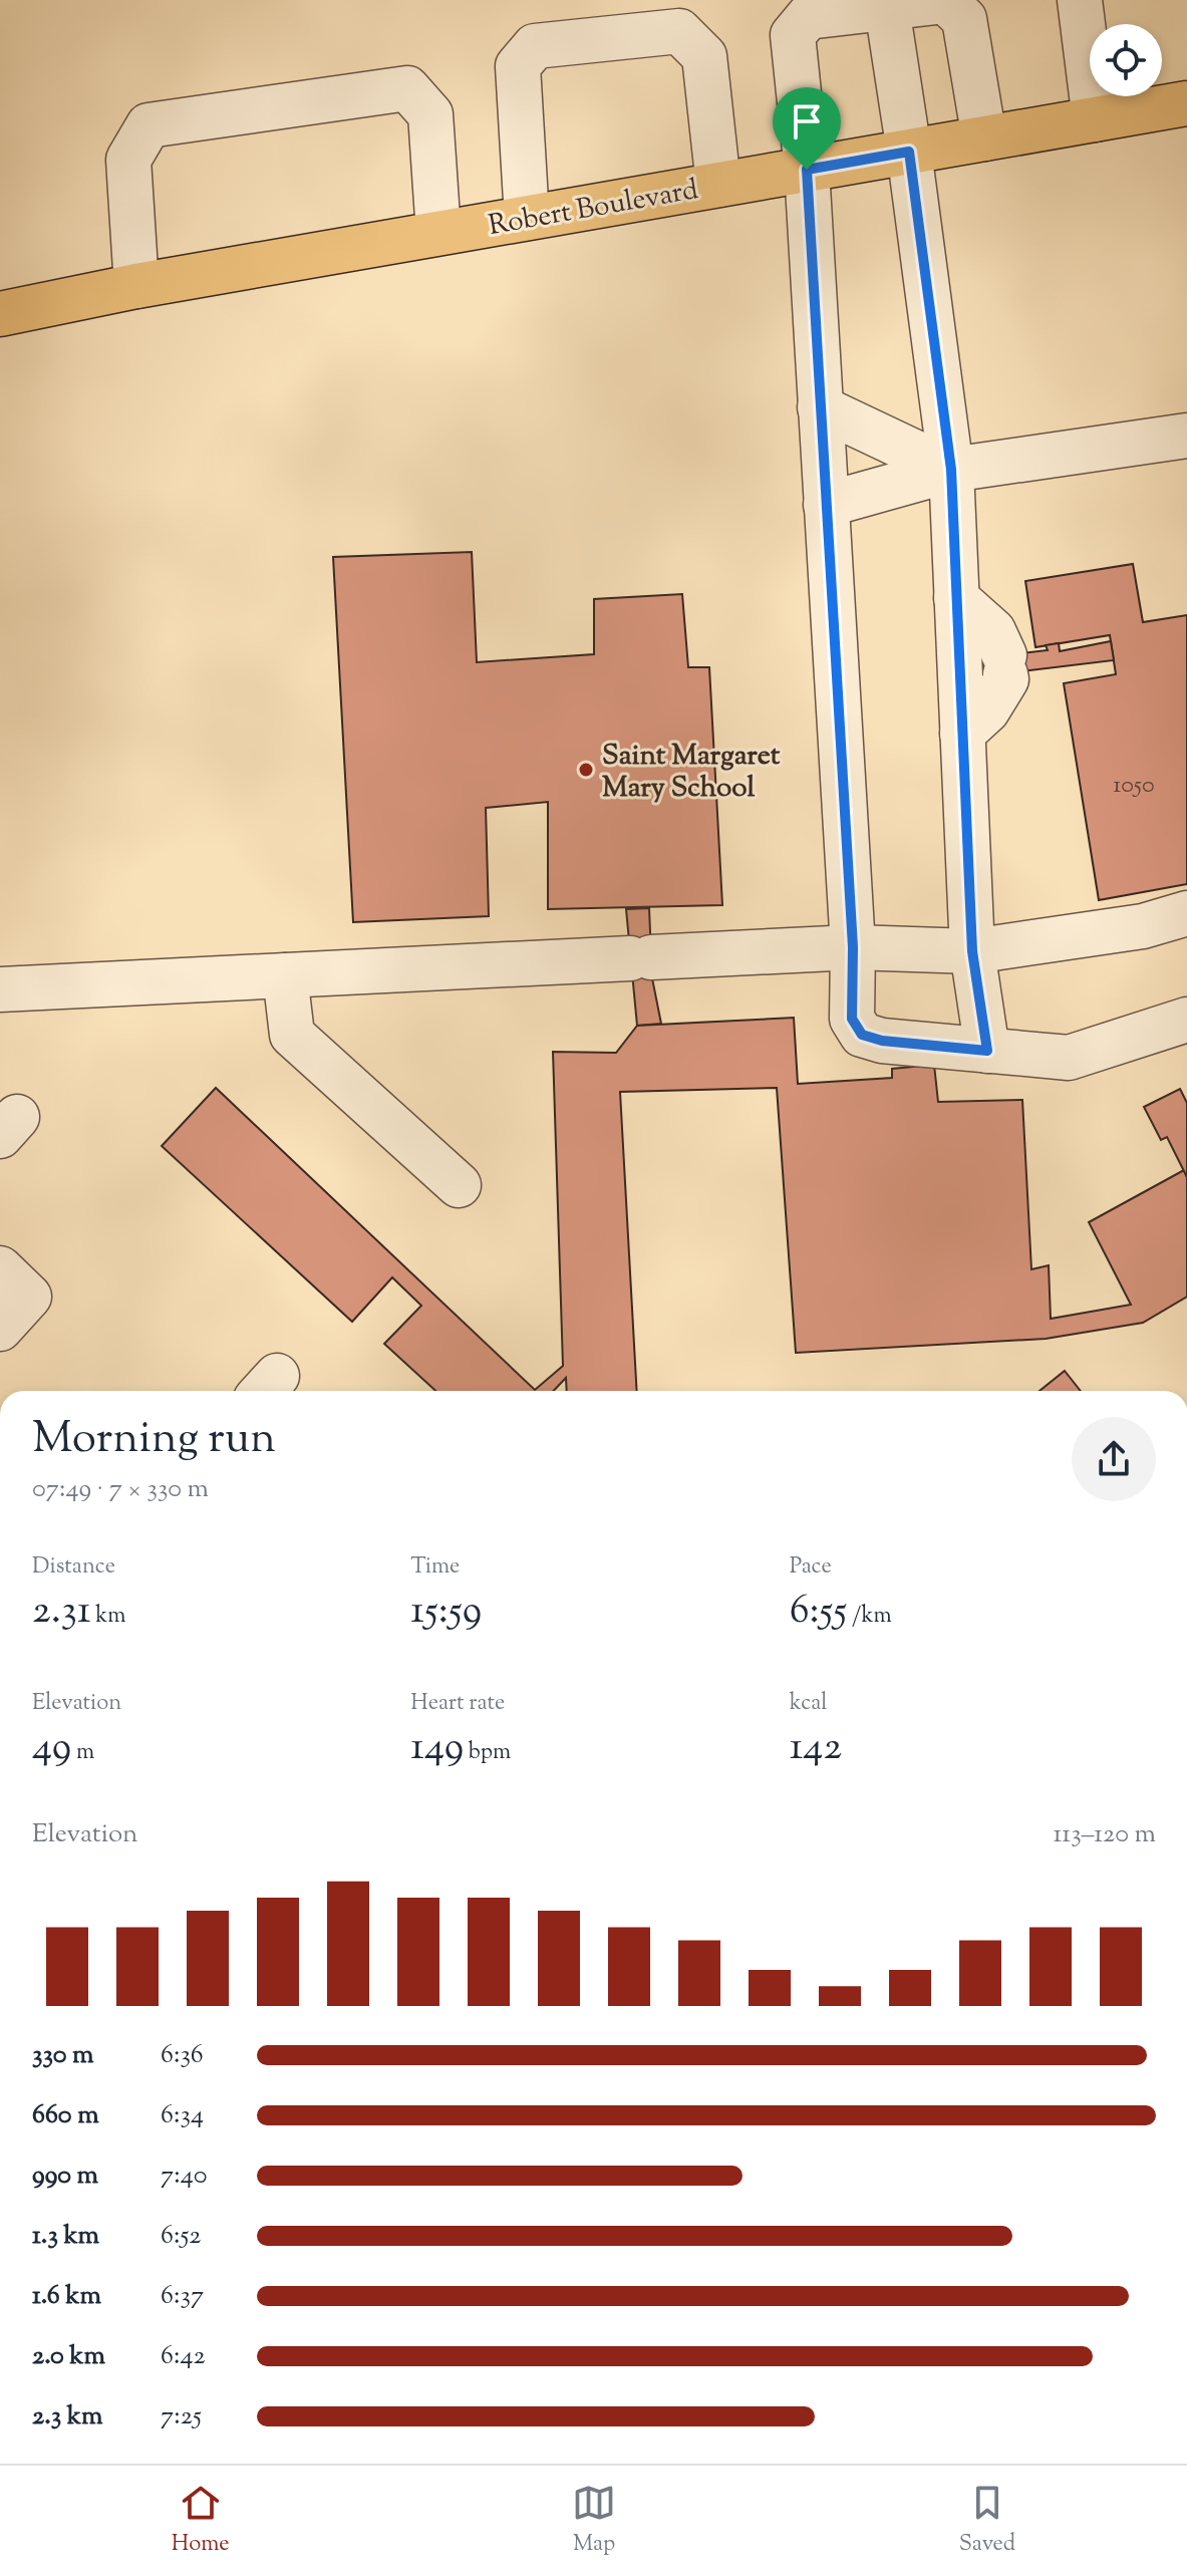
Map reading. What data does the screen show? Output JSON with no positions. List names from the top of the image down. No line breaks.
{"streets":{"main road":["Robert Boulevard"]},"places":["Saint Margaret Mary School"],"house_numbers":["1050"],"page":{"heading":["Morning run","07:49 · 7 × 330 m"],"stats":[["Distance","2.31 km"],["Time","15:59"],["Pace","6:55 /km"],["Elevation","49 m"],["Heart rate","149 bpm"],["kcal","142"]],"chart":["Elevation","113–120 m"],"list":[{"name":"330 m","note":"6:36"},{"name":"660 m","note":"6:34"},{"name":"990 m","note":"7:40"},{"name":"1.3 km","note":"6:52"},{"name":"1.6 km","note":"6:37"},{"name":"2.0 km","note":"6:42"},{"name":"2.3 km","note":"7:25"}],"tabs":["Home","Map","Saved"]}}
